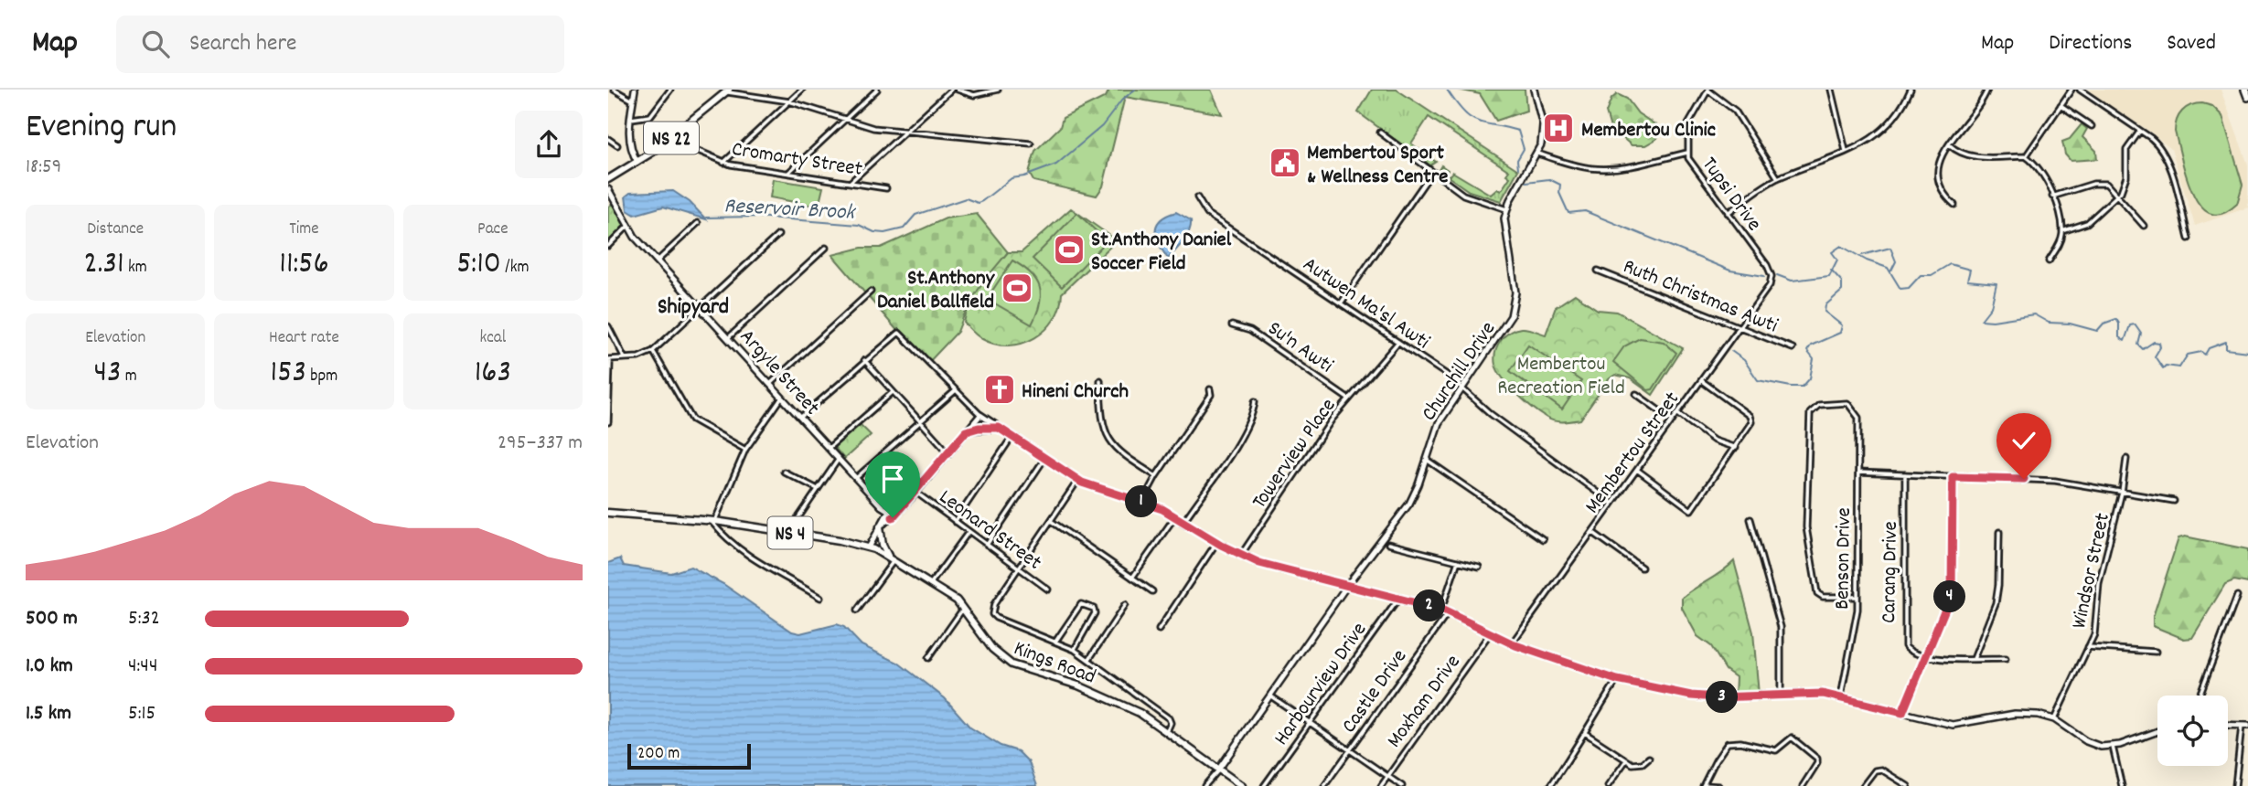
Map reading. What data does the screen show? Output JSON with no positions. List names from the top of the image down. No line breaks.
{"streets":{"main road":["NS 22","Churchill Drive","Argyle Street","NS 4","Kings Road"],"street":["Cromarty Street","Tupsi Drive","Ruth Christmas Awti","Autwen Ma'sl Awti","Su'n Awti","Membertou Street","Towerview Place","Leonard Street","Benson Drive","Windsor Street","Carang Drive","Harbourview Drive","Castle Drive","Moxham Drive"]},"crossings":[["NS 22","Cromarty Street"],["Tupsi Drive","Membertou Street"],["Ruth Christmas Awti","Membertou Street"],["Autwen Ma'sl Awti","Churchill Drive"],["Autwen Ma'sl Awti","Membertou Street"],["Autwen Ma'sl Awti","Towerview Place"],["Su'n Awti","Towerview Place"],["Churchill Drive","Kings Road"]],"districts":["Shipyard"],"water":["Reservoir Brook"],"parks":["Membertou Recreation Field"],"places":{"hospital":["Membertou Clinic"],"public building":["Membertou Sport & Wellness Centre"],"sports":["St.Anthony Daniel Soccer Field","St.Anthony Daniel Ballfield"],"church":["Hineni Church"]},"scale_bar":"200 m","page":{"header":"Map","search":"Search here","nav":["Map","Directions","Saved"],"heading":["Evening run","18:59"],"stats":[["Distance","2.31 km"],["Time","11:56"],["Pace","5:10 /km"],["Elevation","43 m"],["Heart rate","153 bpm"],["kcal","163"]],"chart":["Elevation","295–337 m"],"pins":["1","4","2","3"],"list":[{"name":"500 m","note":"5:32"},{"name":"1.0 km","note":"4:44"},{"name":"1.5 km","note":"5:15"}],"scale":"200 m"}}
